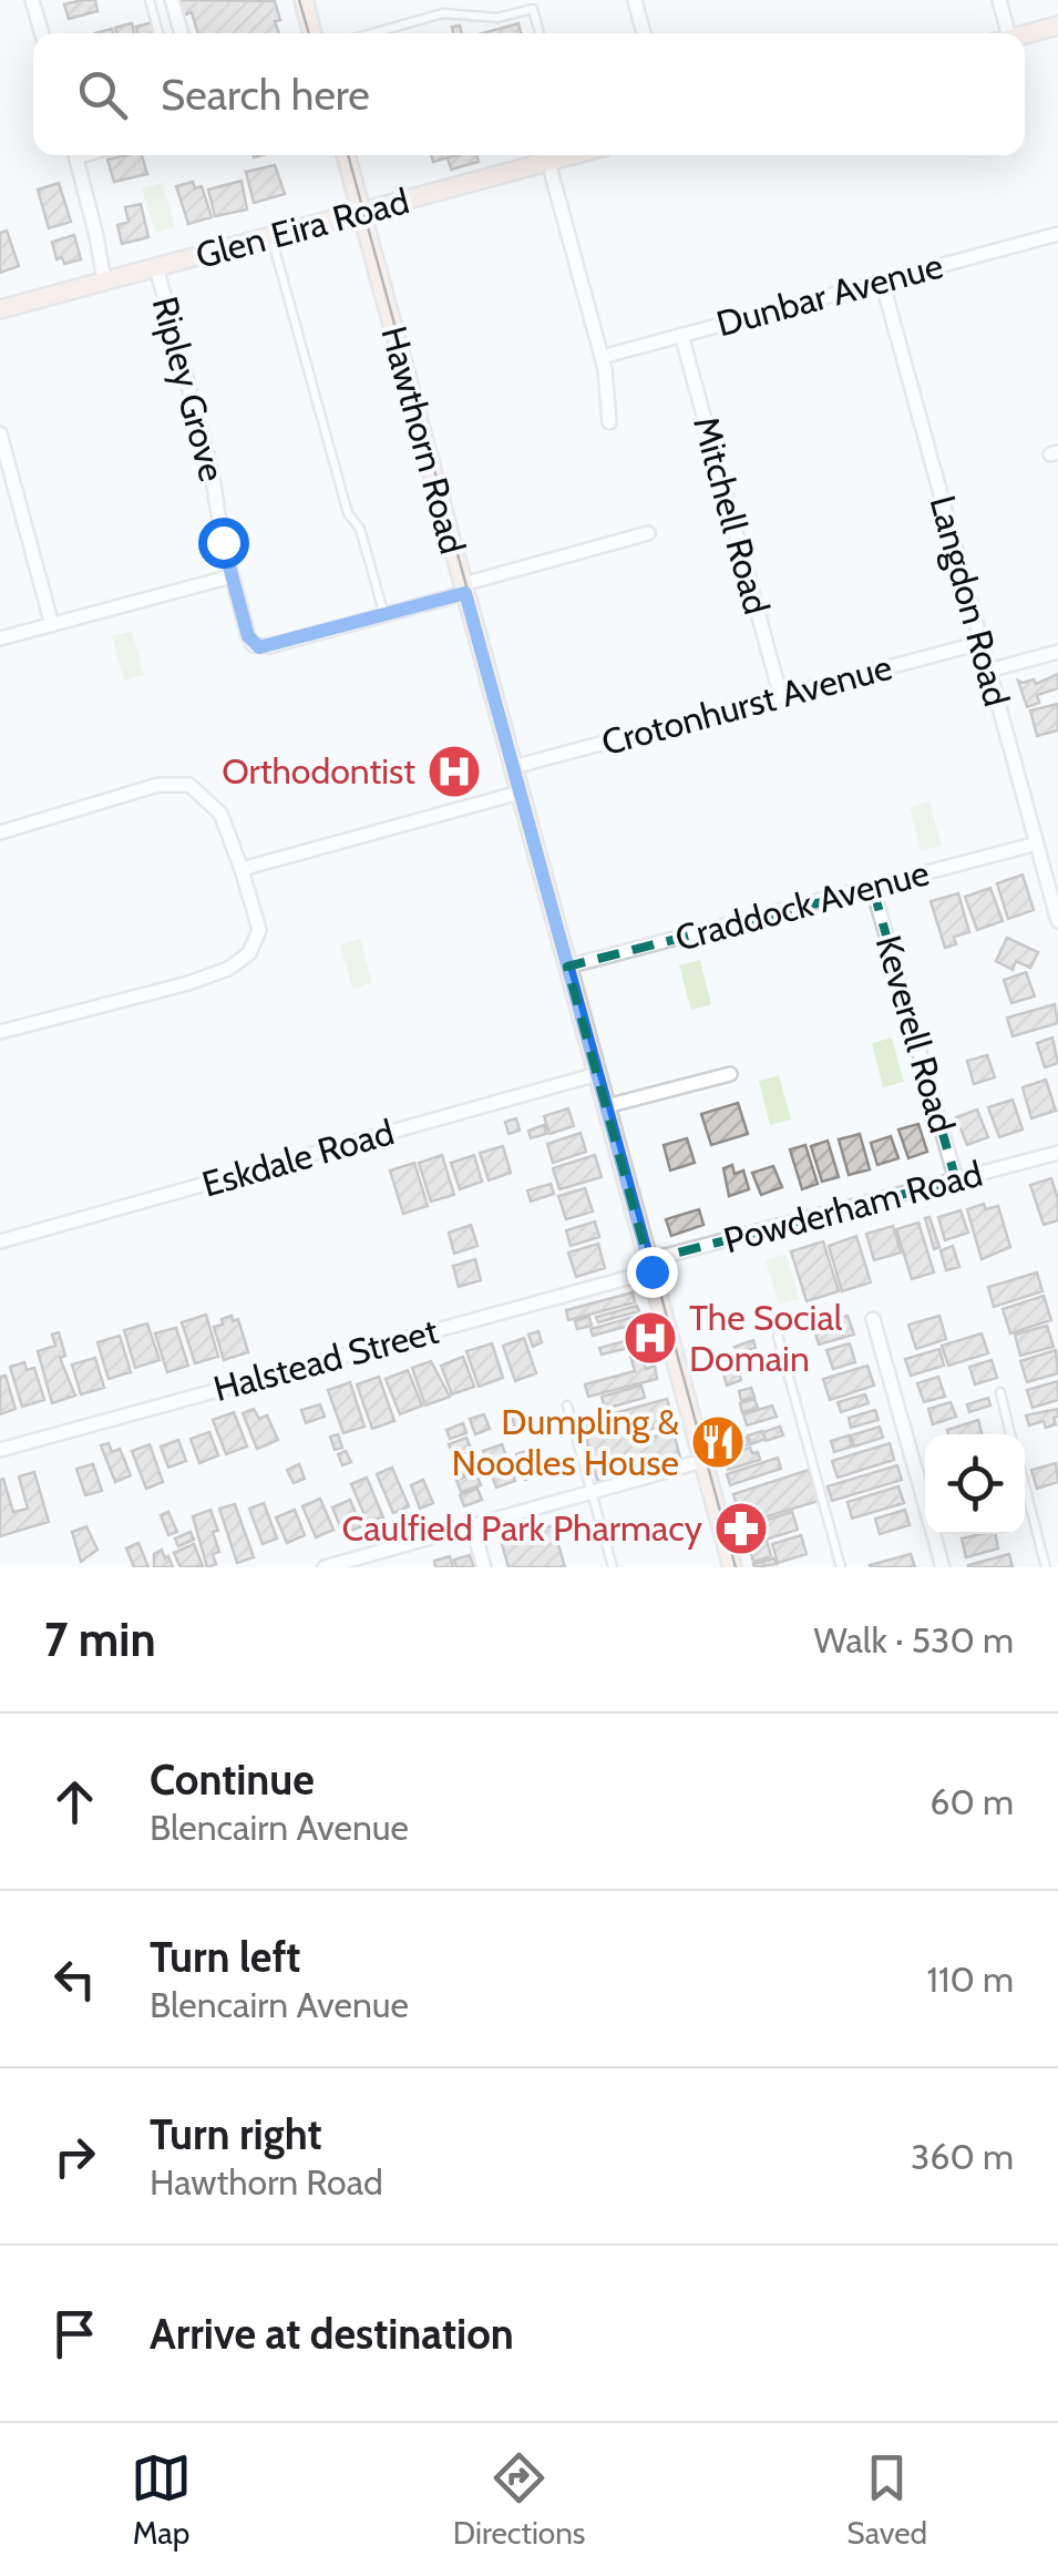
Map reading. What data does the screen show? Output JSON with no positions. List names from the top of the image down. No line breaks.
{"streets":{"main road":["Glen Eira Road","Hawthorn Road"],"street":["Dunbar Avenue","Ripley Grove","Mitchell Road","Langdon Road","Crotonhurst Avenue","Craddock Avenue","Keverell Road","Eskdale Road","Powderham Road","Halstead Street"]},"crossings":[["Glen Eira Road","Ripley Grove"],["Glen Eira Road","Hawthorn Road"],["Dunbar Avenue","Mitchell Road"],["Dunbar Avenue","Langdon Road"],["Hawthorn Road","Crotonhurst Avenue"],["Hawthorn Road","Craddock Avenue"],["Hawthorn Road","Eskdale Road"],["Hawthorn Road","Powderham Road"],["Hawthorn Road","Halstead Street"],["Mitchell Road","Crotonhurst Avenue"],["Langdon Road","Crotonhurst Avenue"],["Langdon Road","Craddock Avenue"],["Craddock Avenue","Keverell Road"],["Keverell Road","Powderham Road"],["Powderham Road","Halstead Street"]],"places":{"hospital":["Orthodontist","The Social Domain"],"restaurant":["Dumpling & Noodles House"],"pharmacy":["Caulfield Park Pharmacy"]},"page":{"search":"Search here","heading":["7 min","Walk · 530 m"],"list":[["Continue","Blencairn Avenue","60 m"],["Turn left","Blencairn Avenue","110 m"],["Turn right","Hawthorn Road","360 m"],"Arrive at destination"],"nav":["Map","Directions","Saved"]}}
